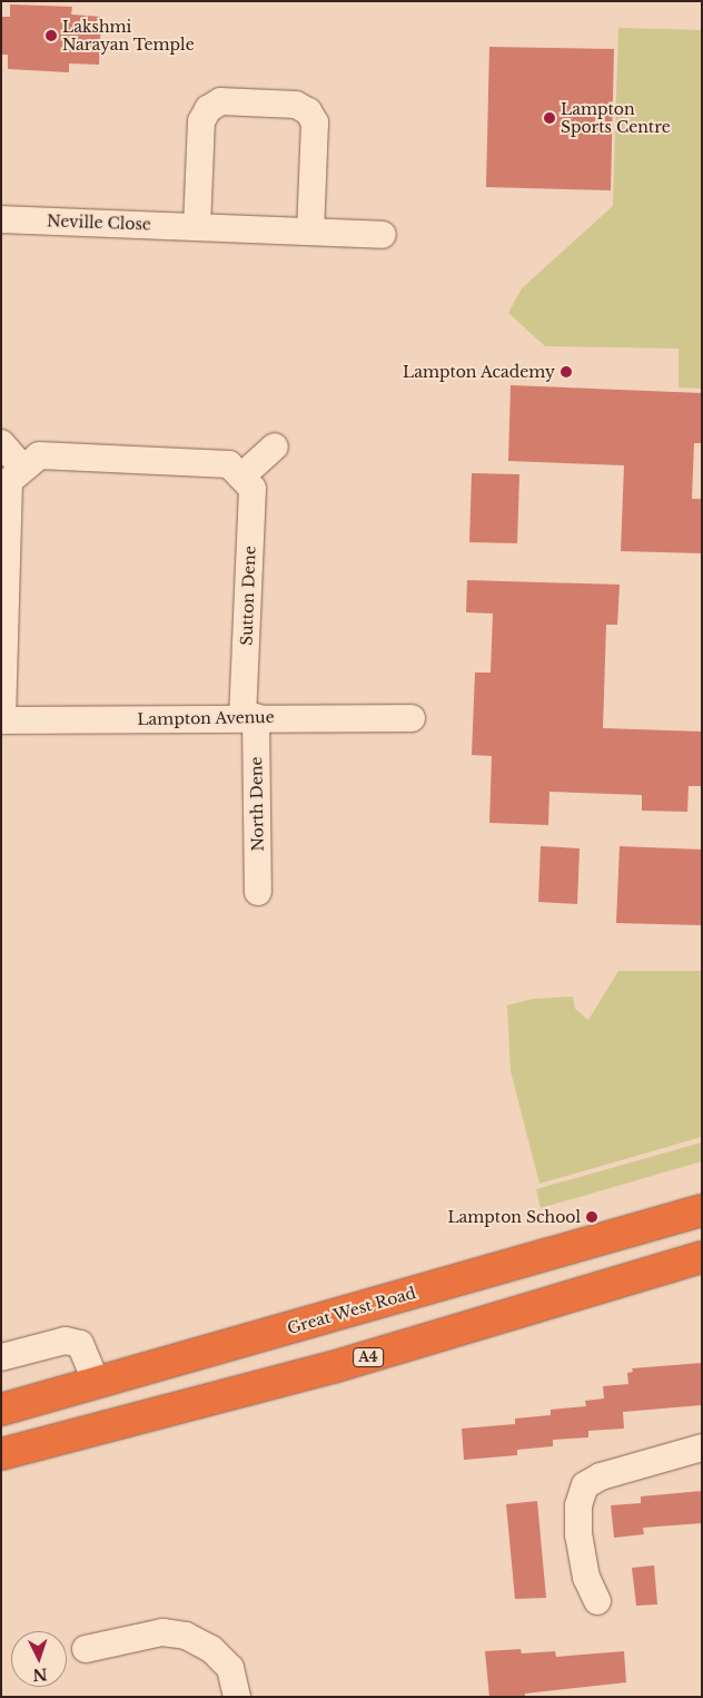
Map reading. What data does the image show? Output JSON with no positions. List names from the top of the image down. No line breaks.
{"streets":{"highway":["Great West Road","A4"],"street":["Neville Close","Sutton Dene","Lampton Avenue","North Dene"]},"crossings":[["Sutton Dene","Lampton Avenue"],["Sutton Dene","North Dene"],["Lampton Avenue","North Dene"]],"places":["Lakshmi Narayan Temple","Lampton Sports Centre","Lampton Academy","Lampton School"],"north":"bottom"}
